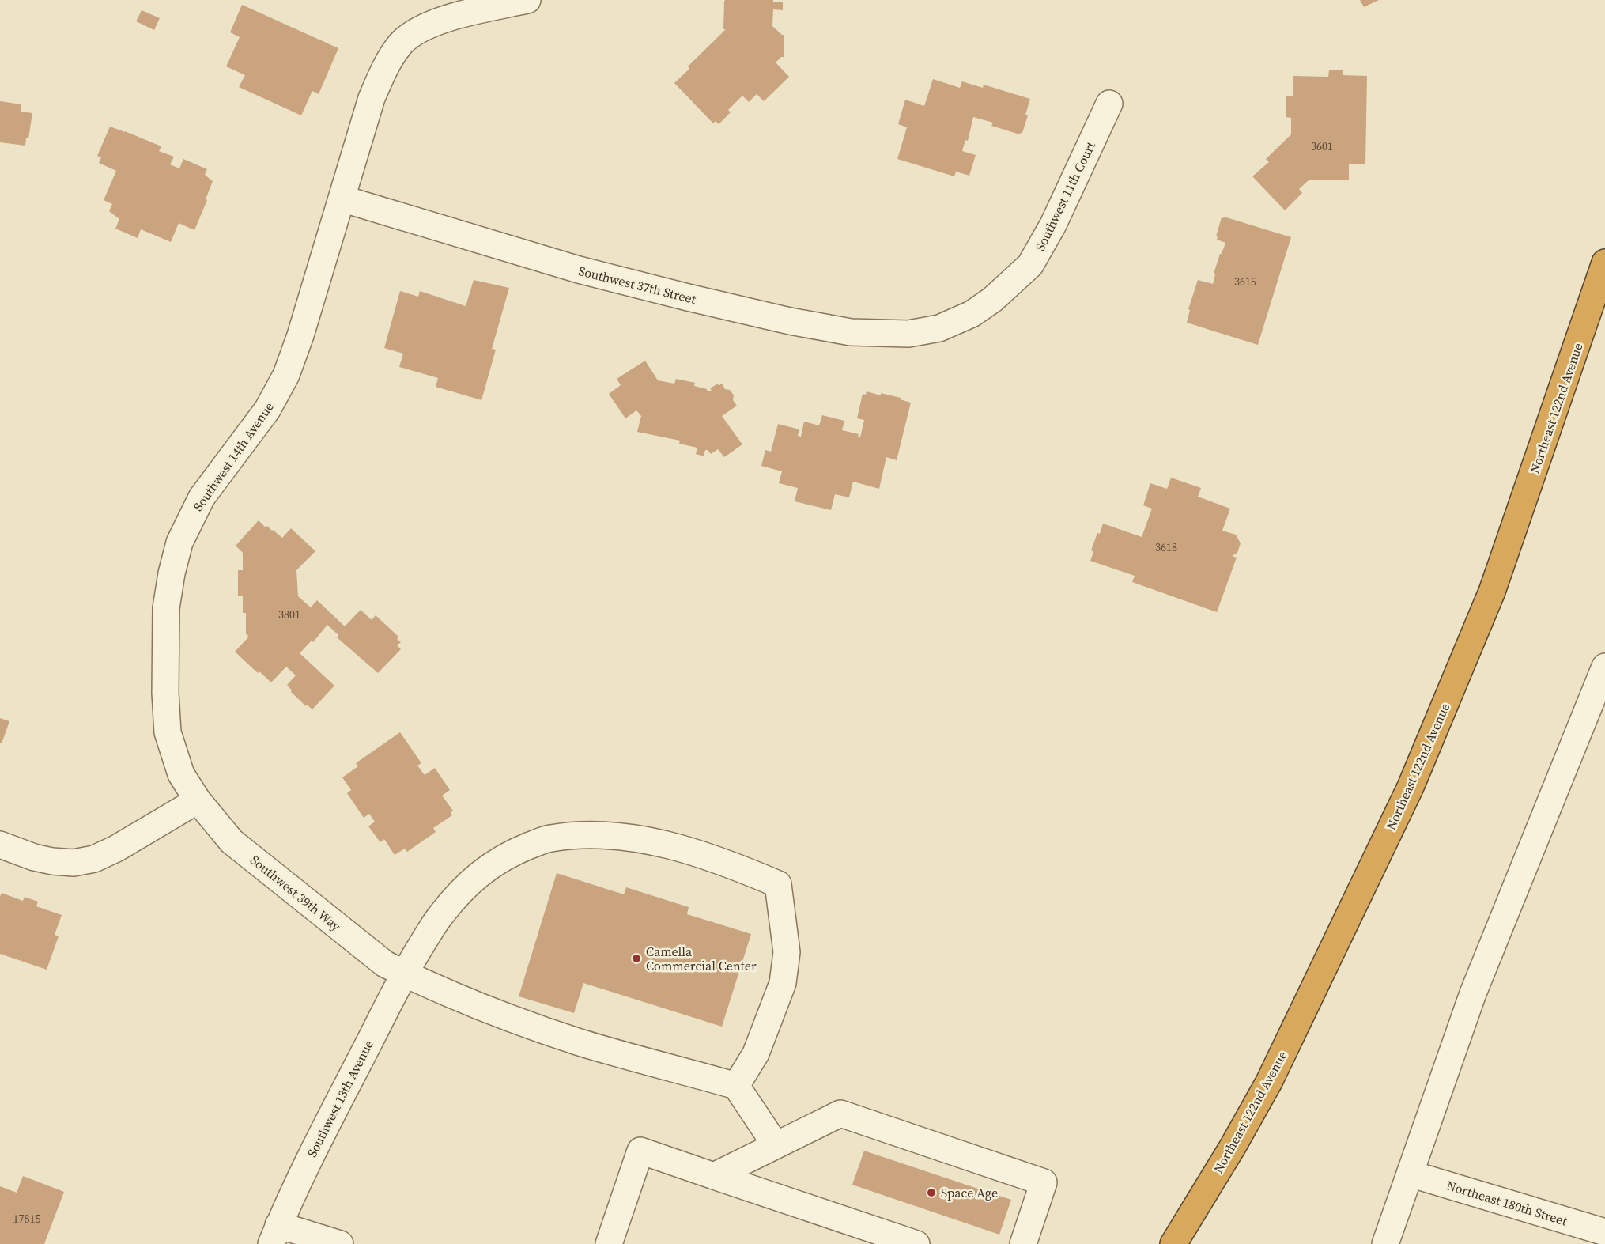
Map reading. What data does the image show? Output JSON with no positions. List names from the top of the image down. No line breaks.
{"streets":{"highway":["Northeast 122nd Avenue"],"street":["Southwest 11th Court","Southwest 37th Street","Southwest 14th Avenue","Southwest 39th Way","Southwest 13th Avenue","Northeast 180th Street"]},"crossings":[["Southwest 11th Court","Southwest 37th Street"],["Southwest 37th Street","Southwest 14th Avenue"],["Southwest 14th Avenue","Southwest 39th Way"],["Southwest 39th Way","Southwest 13th Avenue"]],"places":["Camella Commercial Center","Space Age"],"house_numbers":["3601","3615","3618","3801","17815"]}
